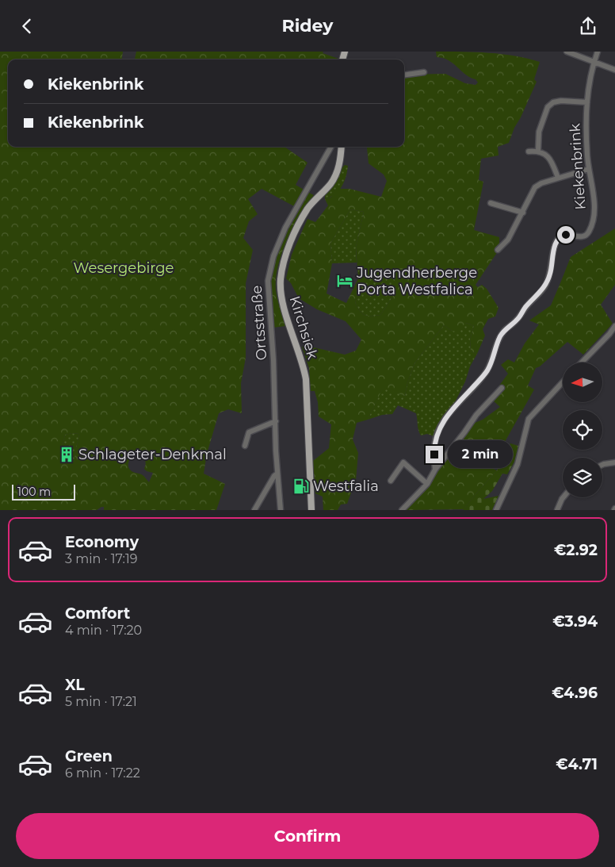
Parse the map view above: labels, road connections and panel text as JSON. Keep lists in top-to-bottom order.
{
  "streets": {
    "main road": ["Kirchsiek"],
    "street": ["Kiekenbrink", "Ortsstraße"]
  },
  "parks": ["Wesergebirge"],
  "places": {
    "hotel": ["Jugendherberge Porta Westfalica"],
    "building": ["Schlageter-Denkmal"],
    "fuel station": ["Westfalia"]
  },
  "scale_bar": "100 m",
  "north": "left",
  "page": {
    "header": "Ridey",
    "banner": ["Kiekenbrink", "Kiekenbrink"],
    "bubble": "2 min",
    "scale": "100 m",
    "list": [
      {
        "name": "Economy",
        "note": "3 min · 17:19",
        "value": "€2.92"
      },
      {
        "name": "Comfort",
        "note": "4 min · 17:20",
        "value": "€3.94"
      },
      {
        "name": "XL",
        "note": "5 min · 17:21",
        "value": "€4.96"
      },
      {
        "name": "Green",
        "note": "6 min · 17:22",
        "value": "€4.71"
      }
    ],
    "buttons": "Confirm"
  }
}
